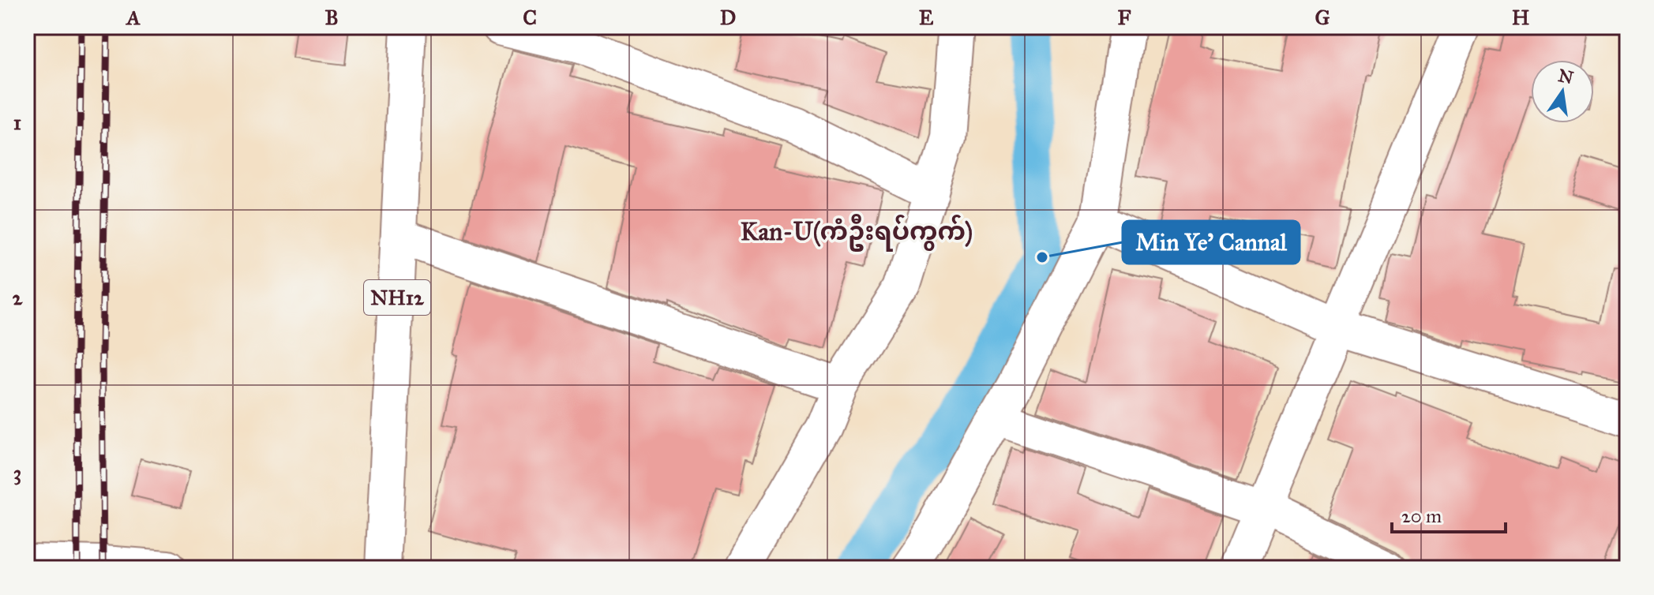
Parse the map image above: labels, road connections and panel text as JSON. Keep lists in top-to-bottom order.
{
  "streets": {
    "main road": ["NH12"]
  },
  "districts": ["Kan-U(ကံဦးရပ်ကွက်)"],
  "places": ["Min Ye' Cannal"],
  "scale_bar": "20 m",
  "north": "top",
  "grid": {
    "columns": [
      "A",
      "B",
      "C",
      "D",
      "E",
      "F",
      "G",
      "H"
    ],
    "rows": ["1", "2", "3"]
  }
}
